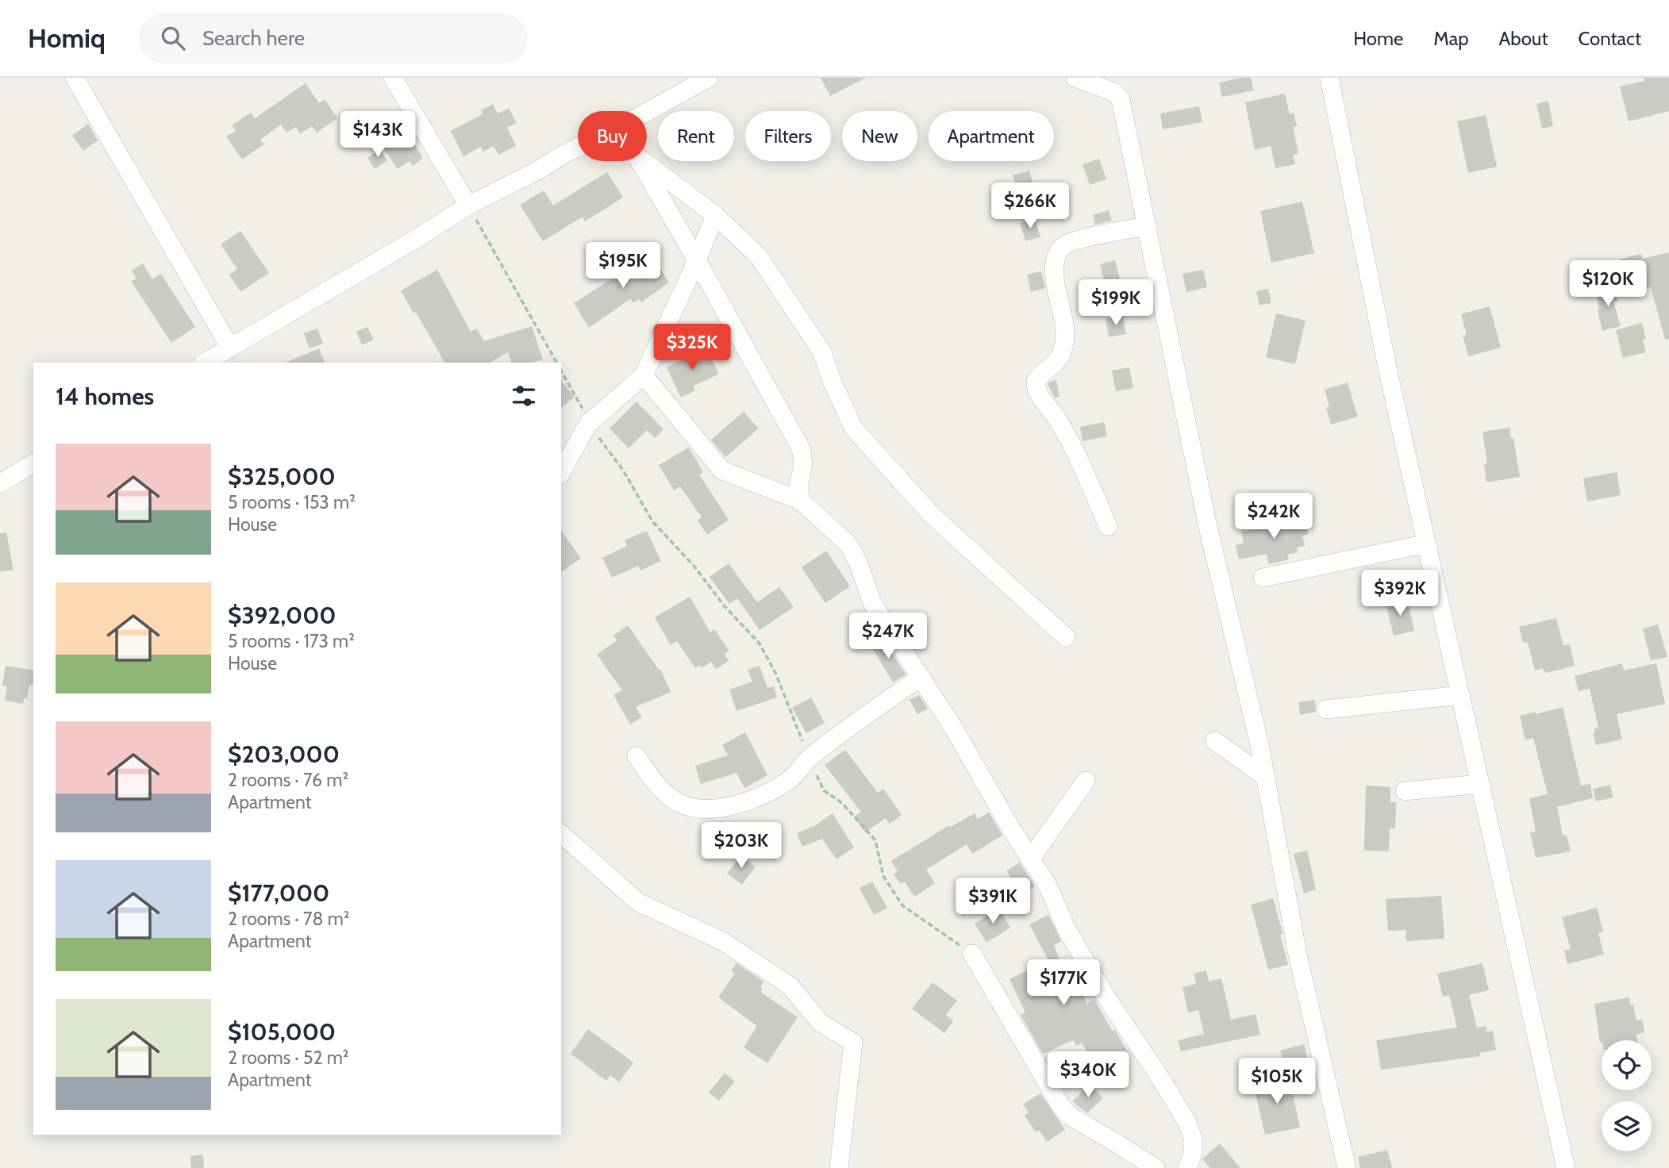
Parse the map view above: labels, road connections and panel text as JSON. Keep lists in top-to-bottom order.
{
  "page": {
    "header": "Homiq",
    "search": "Search here",
    "nav": [
      "Home",
      "Map",
      "About",
      "Contact"
    ],
    "price": [
      "$143K",
      "$266K",
      "$195K",
      "$120K",
      "$199K",
      "$325K",
      "$242K",
      "$392K",
      "$247K",
      "$203K",
      "$391K",
      "$177K",
      "$340K",
      "$105K"
    ],
    "chip": [
      "Buy",
      "Rent",
      "Filters",
      "New",
      "Apartment"
    ],
    "heading": "14 homes",
    "list": [
      {
        "name": "$325,000",
        "note": "5 rooms · 153 m² · House"
      },
      {
        "name": "$392,000",
        "note": "5 rooms · 173 m² · House"
      },
      {
        "name": "$203,000",
        "note": "2 rooms · 76 m² · Apartment"
      },
      {
        "name": "$177,000",
        "note": "2 rooms · 78 m² · Apartment"
      },
      {
        "name": "$105,000",
        "note": "2 rooms · 52 m² · Apartment"
      }
    ]
  }
}
